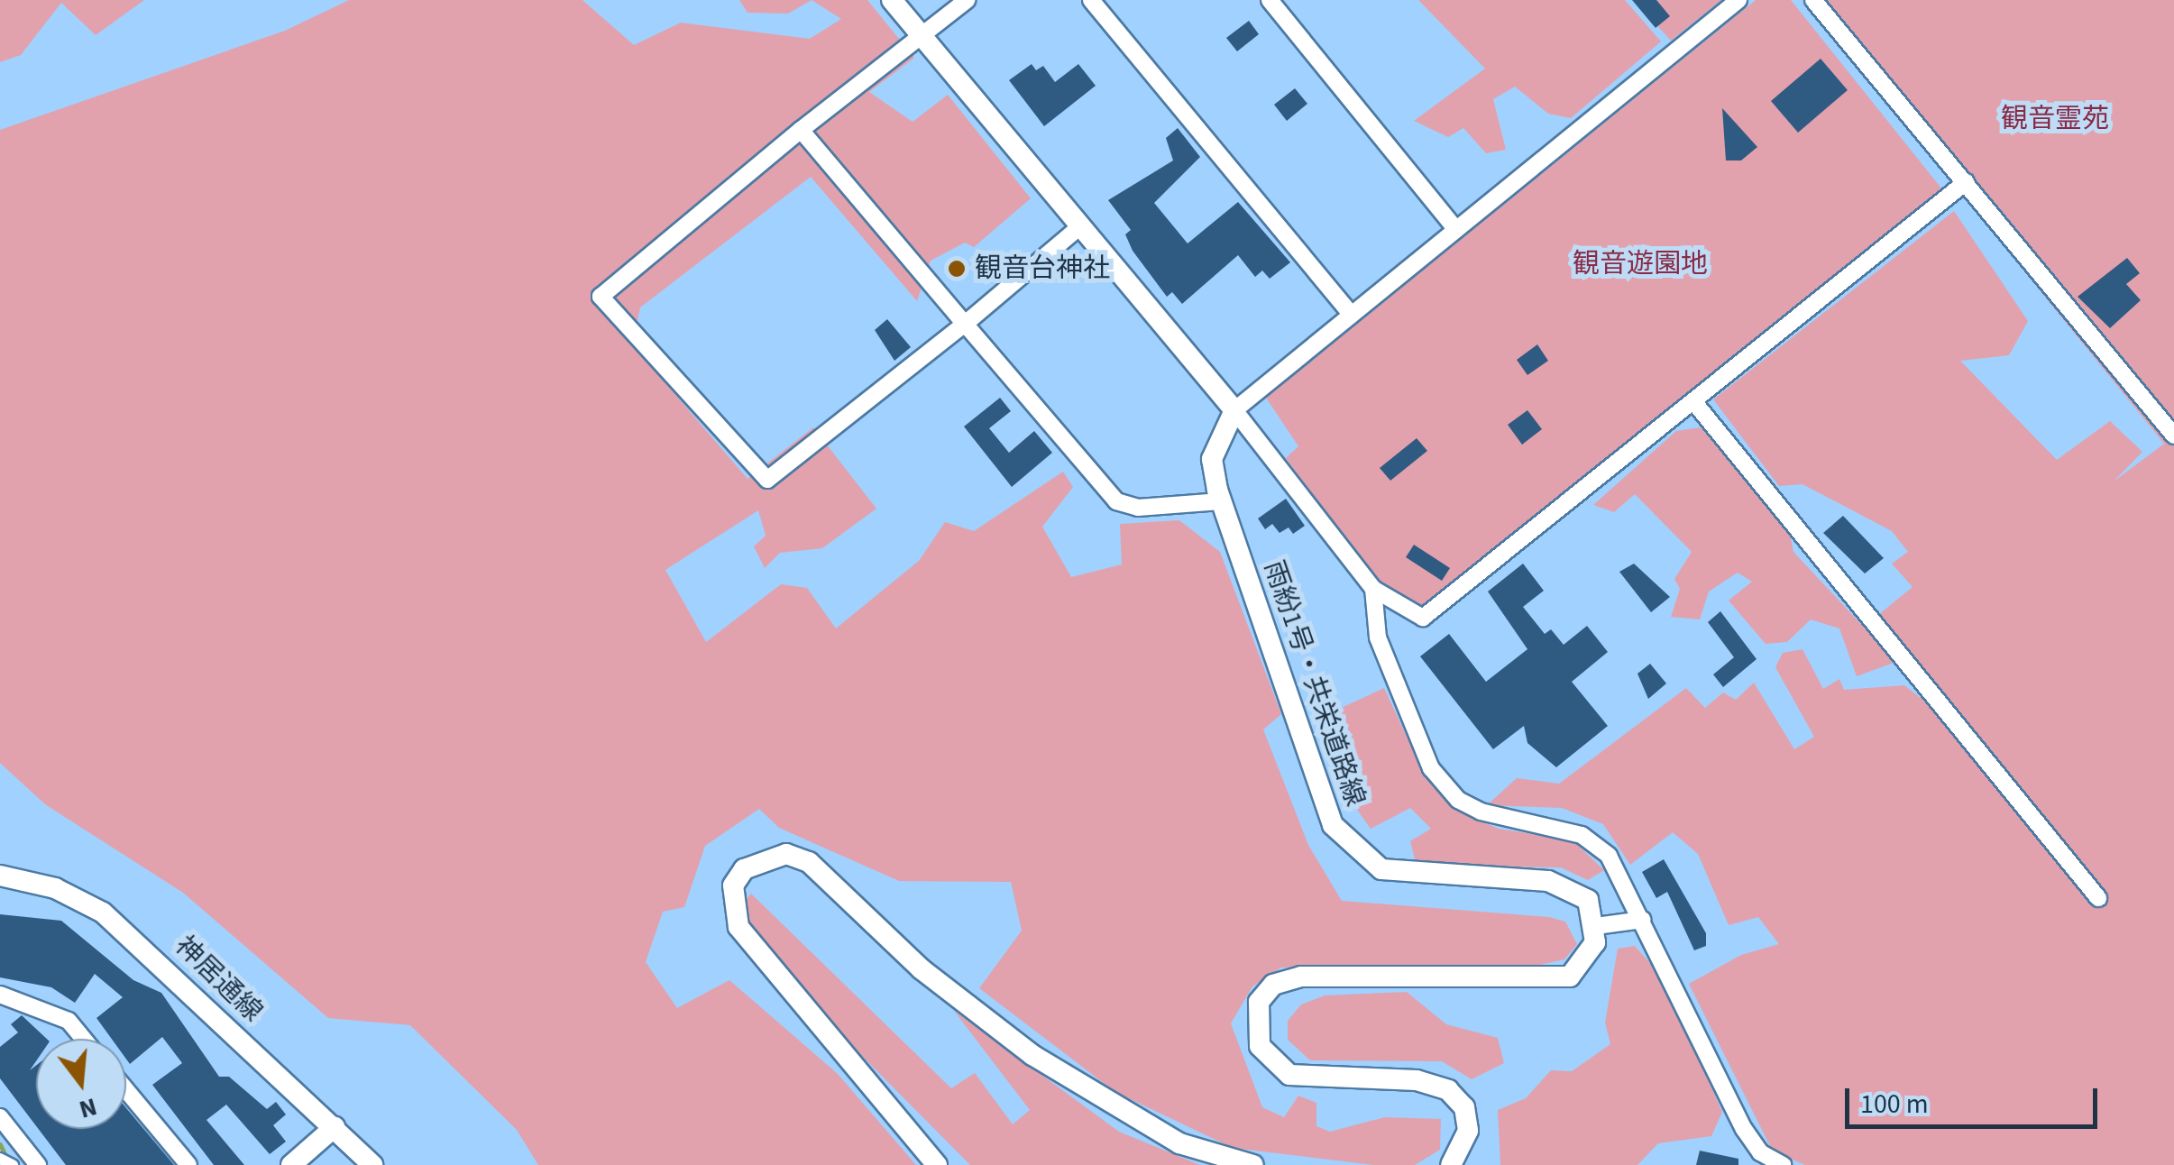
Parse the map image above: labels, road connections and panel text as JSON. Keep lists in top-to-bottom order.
{
  "streets": {
    "street": ["雨紛1号・共栄道路線", "神居通線"]
  },
  "parks": ["観音霊苑", "観音遊園地"],
  "places": ["観音台神社"],
  "scale_bar": "100 m",
  "north": "bottom"
}
